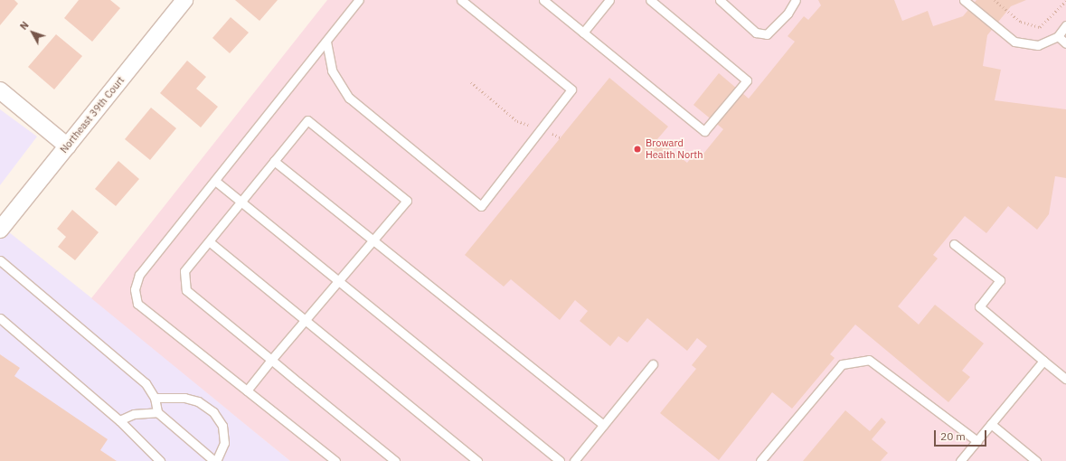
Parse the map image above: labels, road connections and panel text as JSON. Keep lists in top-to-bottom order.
{
  "streets": {
    "street": ["Northeast 39th Court"]
  },
  "places": ["Broward Health North"],
  "scale_bar": "20 m",
  "north": "top left"
}
